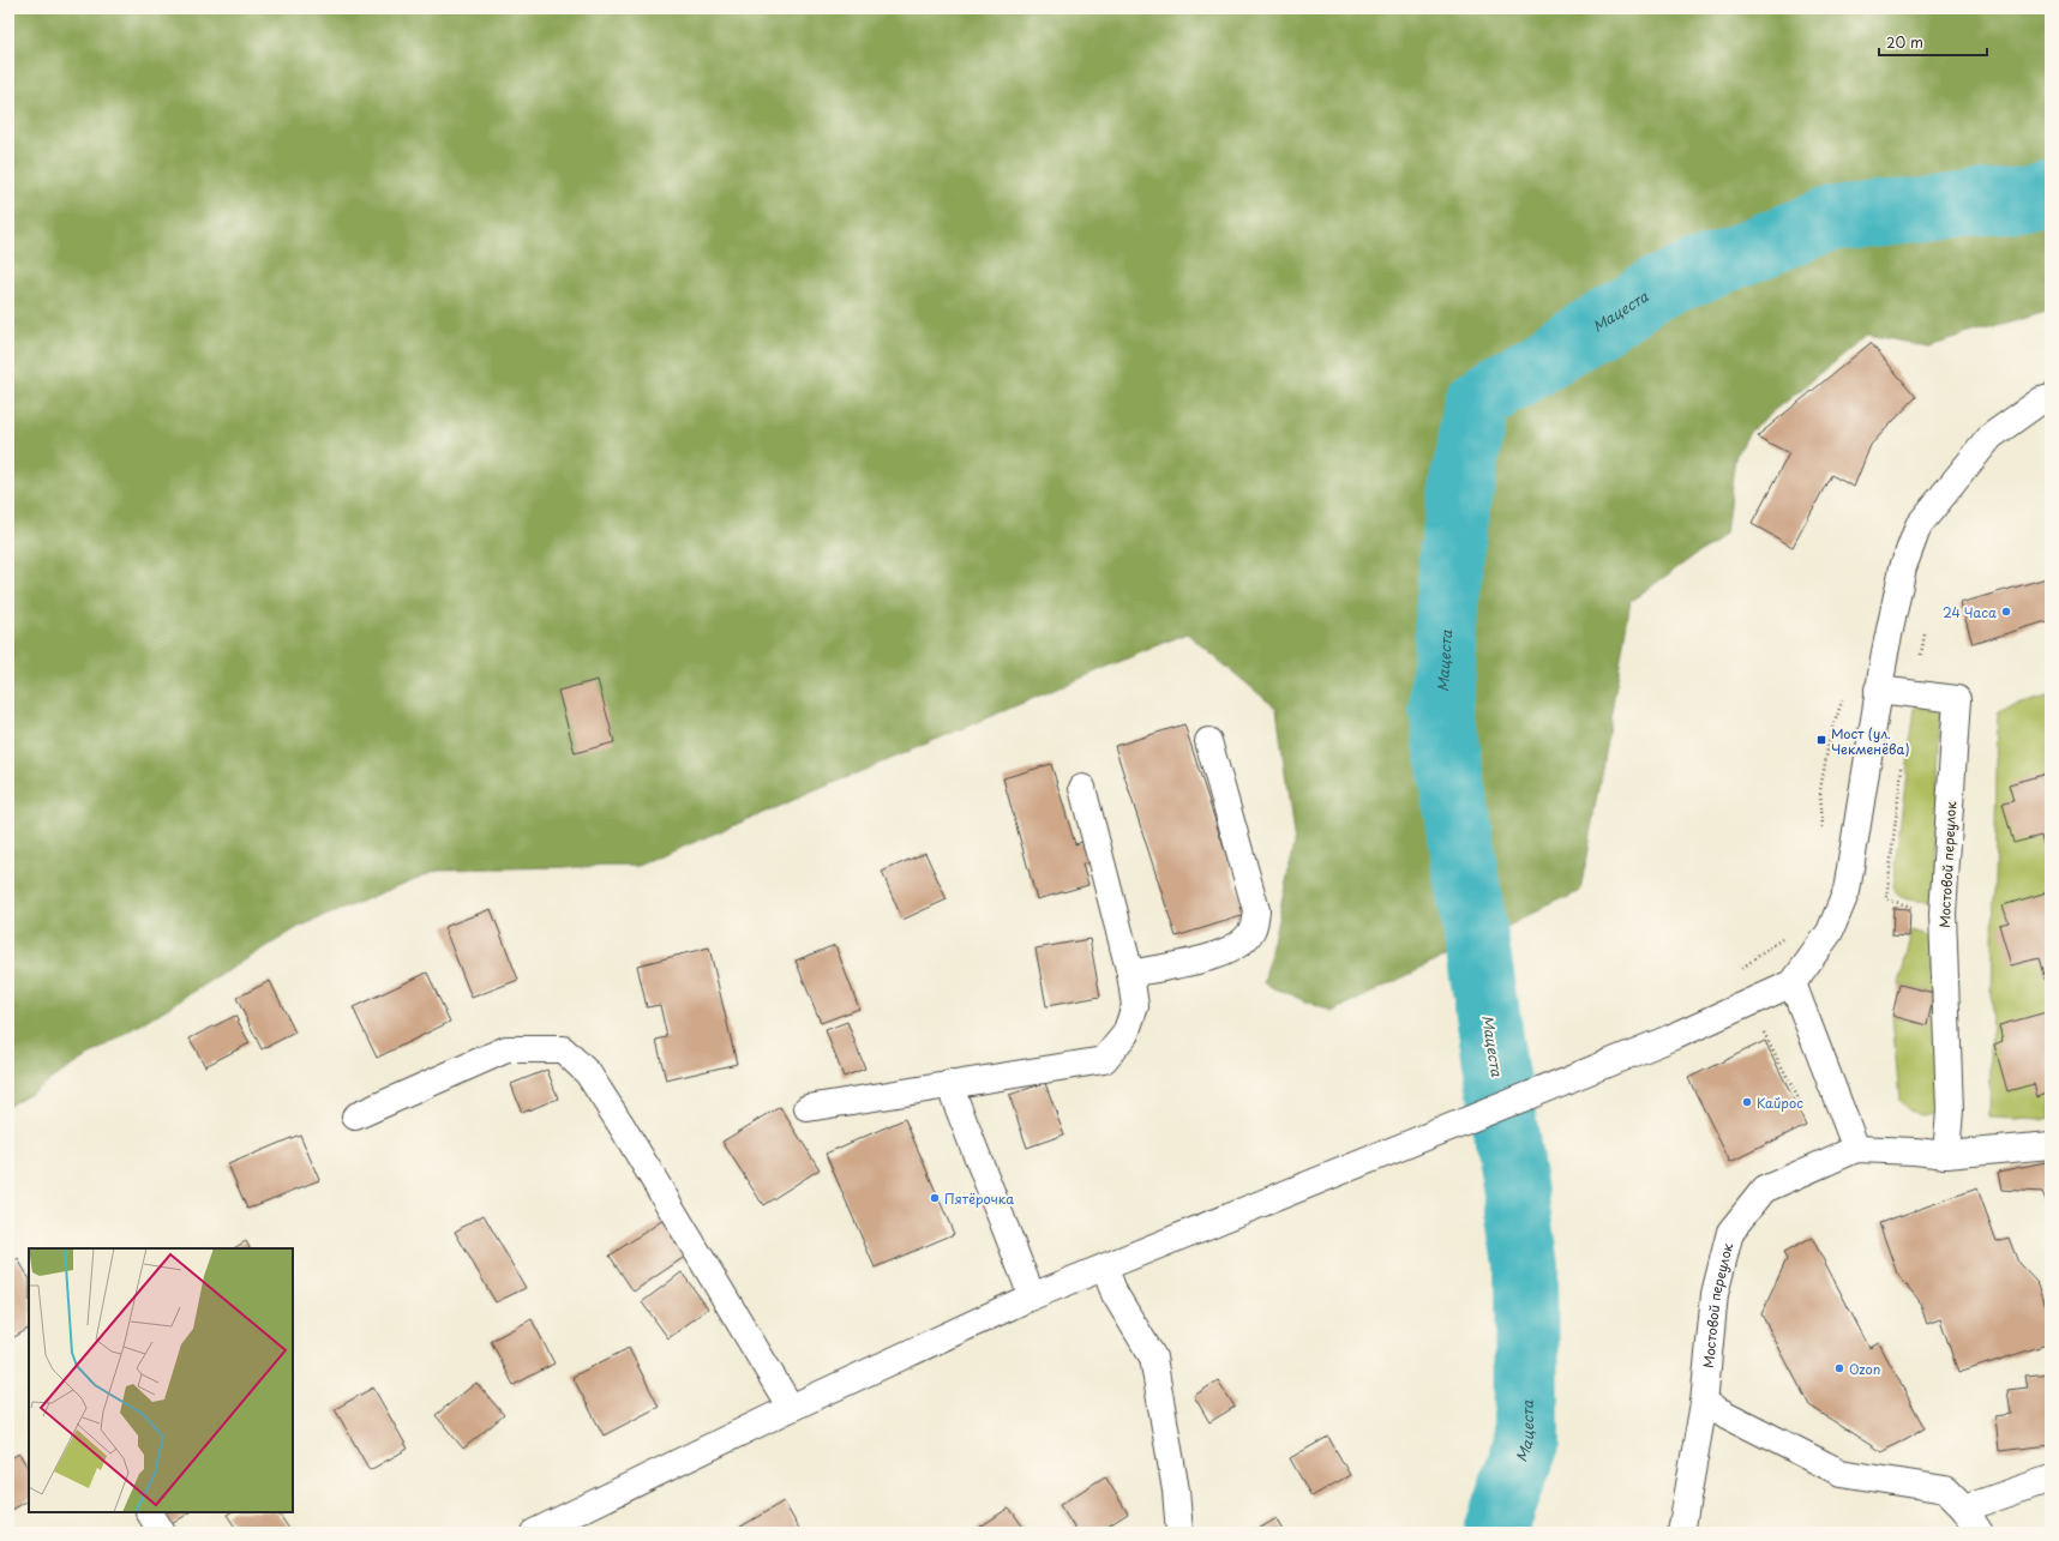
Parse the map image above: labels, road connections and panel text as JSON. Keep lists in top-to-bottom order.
{
  "streets": {
    "street": ["Мостовой переулок"]
  },
  "water": ["Мацеста"],
  "places": {
    "other": [
      "24 Часа",
      "Кайрос",
      "Пятёрочка",
      "Ozon"
    ],
    "transit": ["Мост (ул. Чекменёва)"]
  },
  "scale_bar": "20 m"
}
